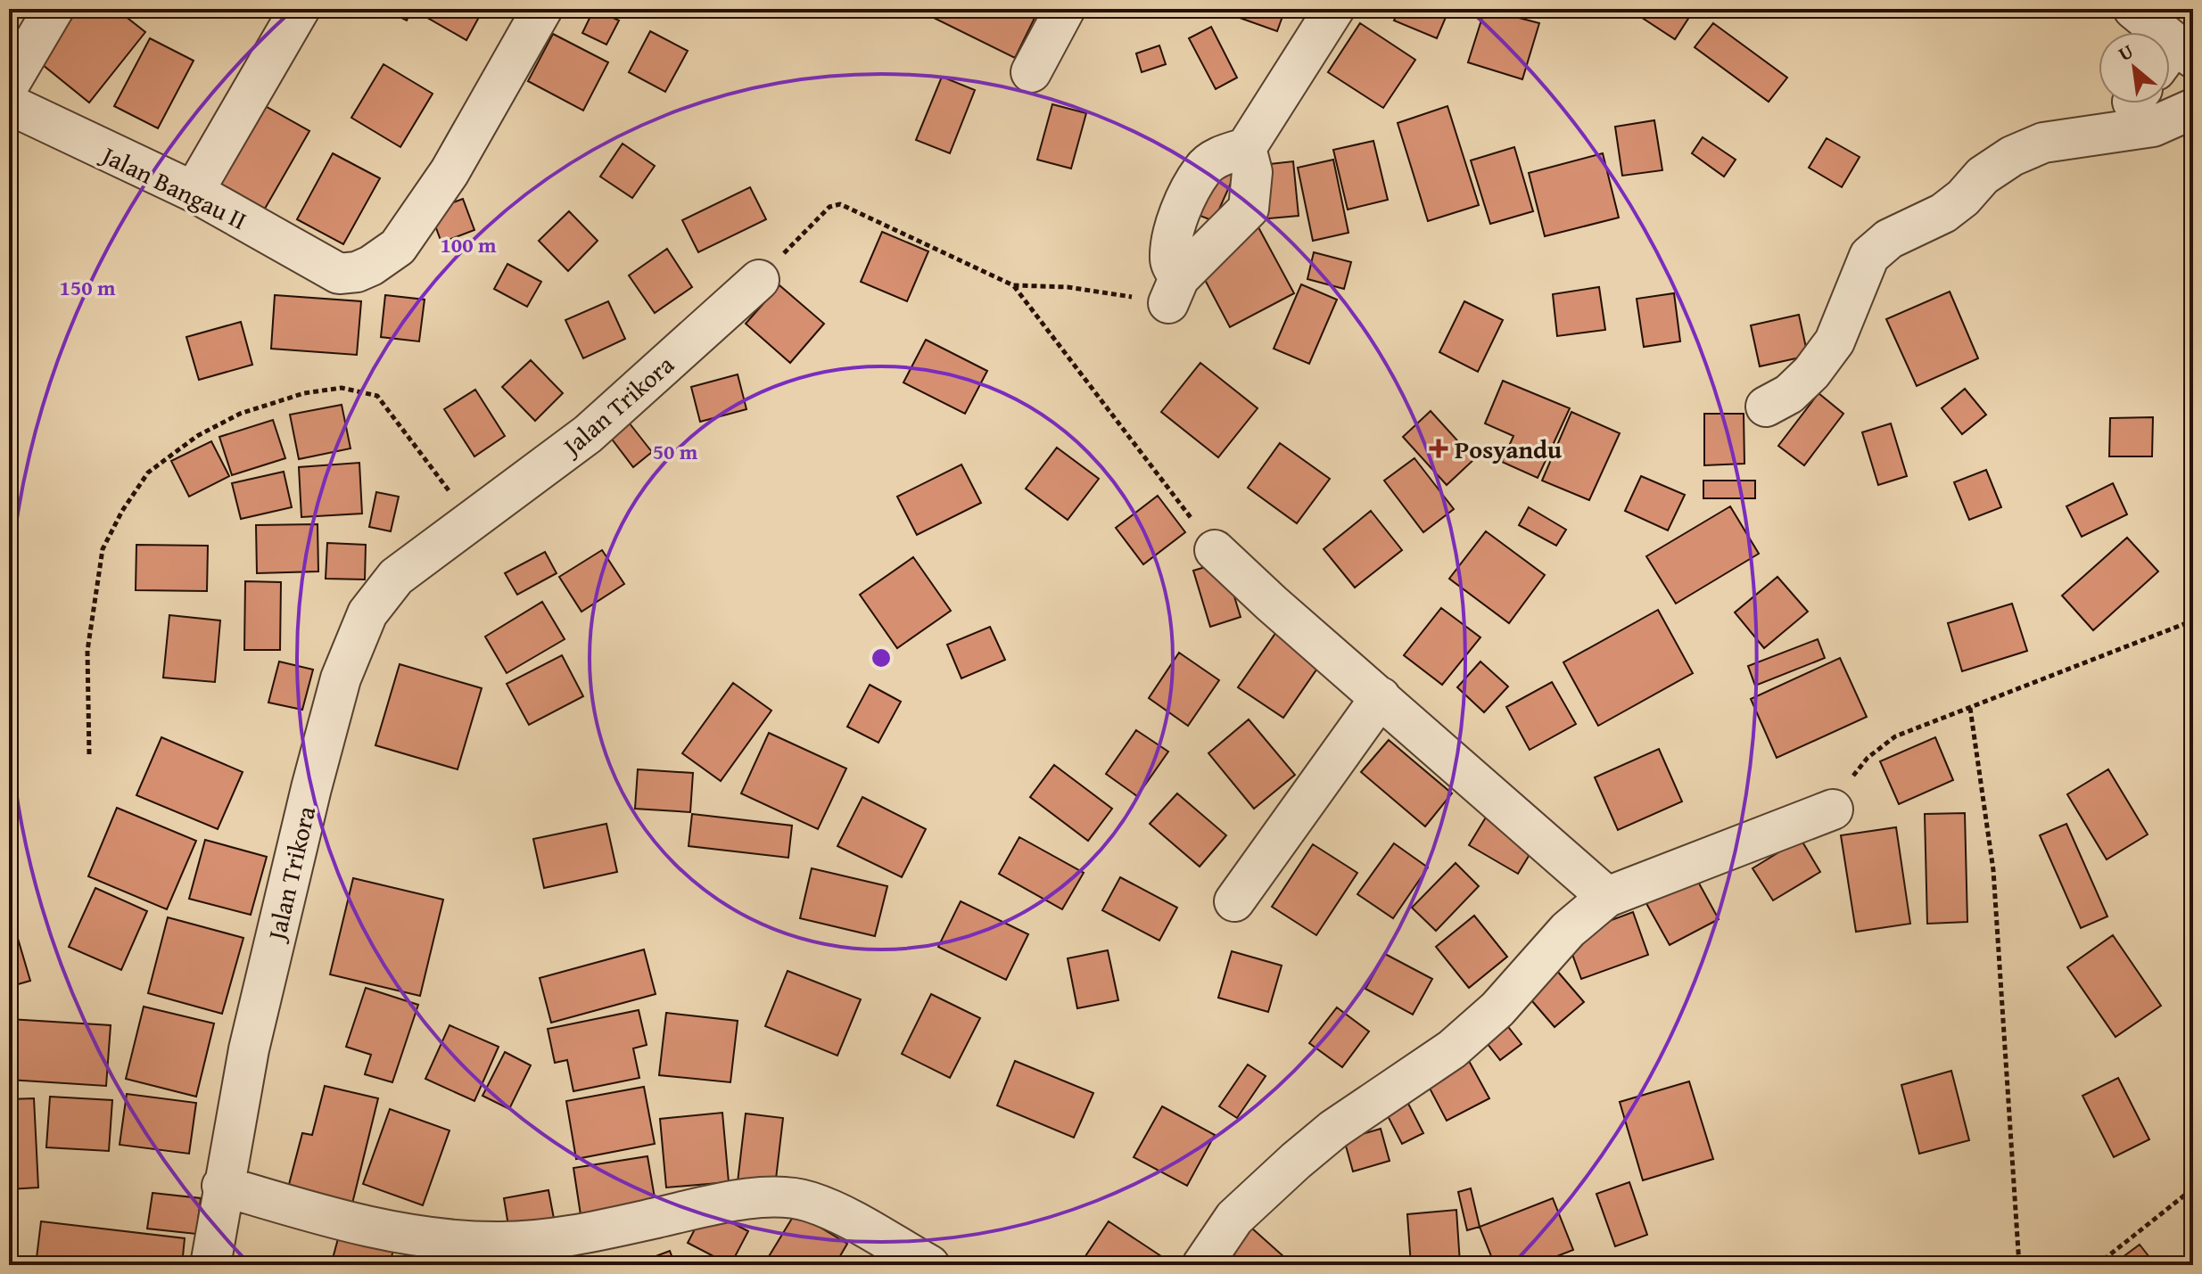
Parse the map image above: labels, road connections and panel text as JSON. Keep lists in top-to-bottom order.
{
  "streets": {
    "street": ["Jalan Bangau II", "Jalan Trikora"]
  },
  "places": {
    "health": ["Posyandu"]
  },
  "north": "top left",
  "rings": ["100 m", "150 m", "50 m"]
}
